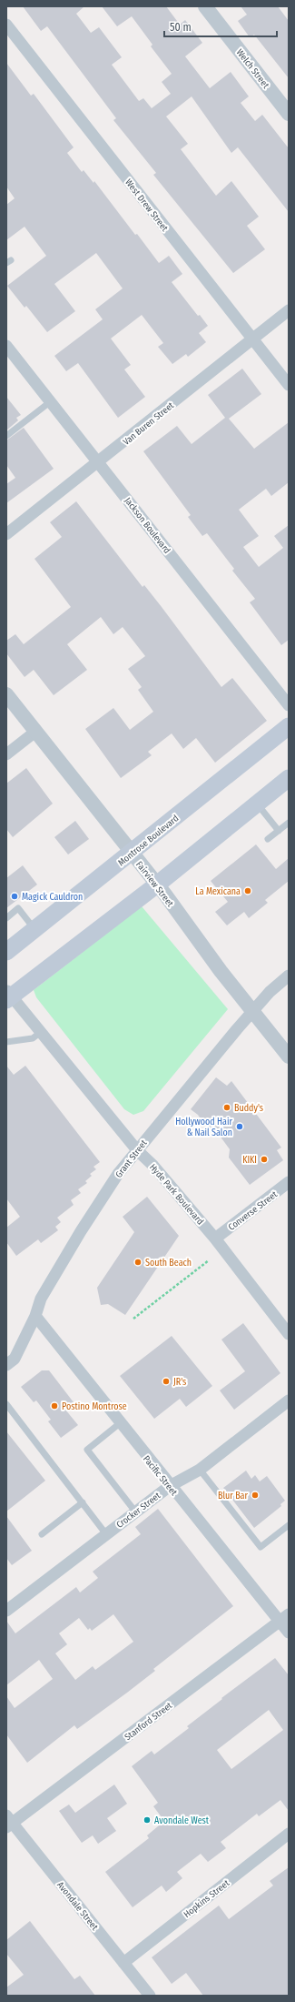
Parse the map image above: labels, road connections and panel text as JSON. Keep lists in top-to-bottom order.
{
  "streets": {
    "main road": ["Montrose Boulevard"],
    "street": [
      "Welch Street",
      "West Drew Street",
      "Van Buren Street",
      "Jackson Boulevard",
      "Fairview Street",
      "Grant Street",
      "Hyde Park Boulevard",
      "Converse Street",
      "Pacific Street",
      "Crocker Street",
      "Stanford Street",
      "Hopkins Street",
      "Avondale Street"
    ]
  },
  "crossings": [
    ["West Drew Street", "Van Buren Street"],
    ["Van Buren Street", "Jackson Boulevard"],
    ["Montrose Boulevard", "Fairview Street"],
    ["Fairview Street", "Grant Street"],
    ["Grant Street", "Hyde Park Boulevard"],
    ["Grant Street", "Pacific Street"],
    ["Hyde Park Boulevard", "Converse Street"],
    ["Pacific Street", "Crocker Street"],
    ["Pacific Street", "Stanford Street"],
    ["Stanford Street", "Avondale Street"],
    ["Hopkins Street", "Avondale Street"]
  ],
  "places": [
    "La Mexicana",
    "Magick Cauldron",
    "Buddy's",
    "Hollywood Hair & Nail Salon",
    "KIKI",
    "South Beach",
    "JR's",
    "Postino Montrose",
    "Blur Bar",
    "Avondale West"
  ],
  "scale_bar": "50 m"
}
